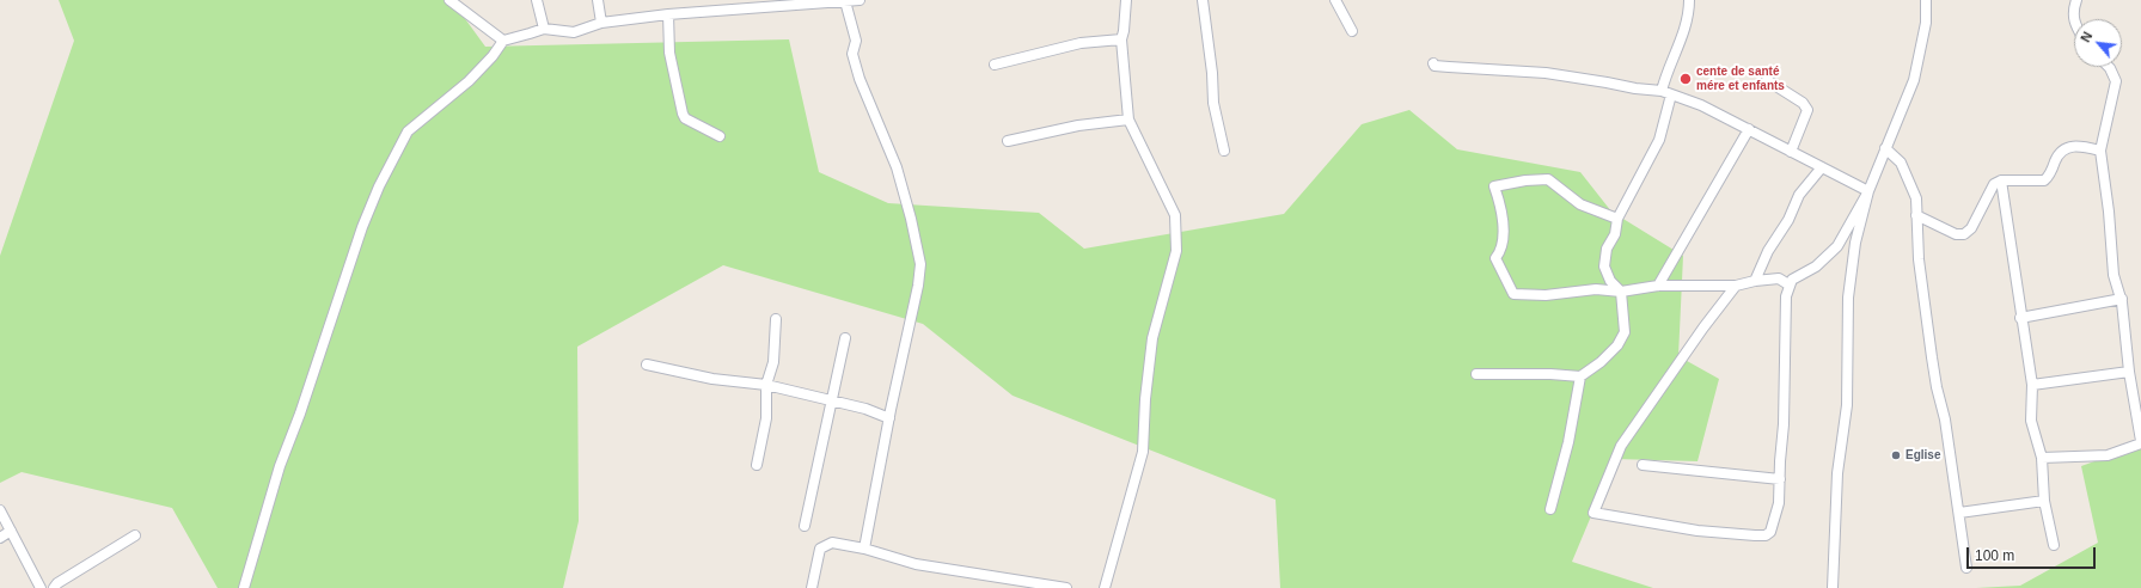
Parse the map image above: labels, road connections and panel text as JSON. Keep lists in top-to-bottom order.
{
  "places": ["cente de santé mére et enfants", "Eglise"],
  "scale_bar": "100 m",
  "north": "top left"
}
